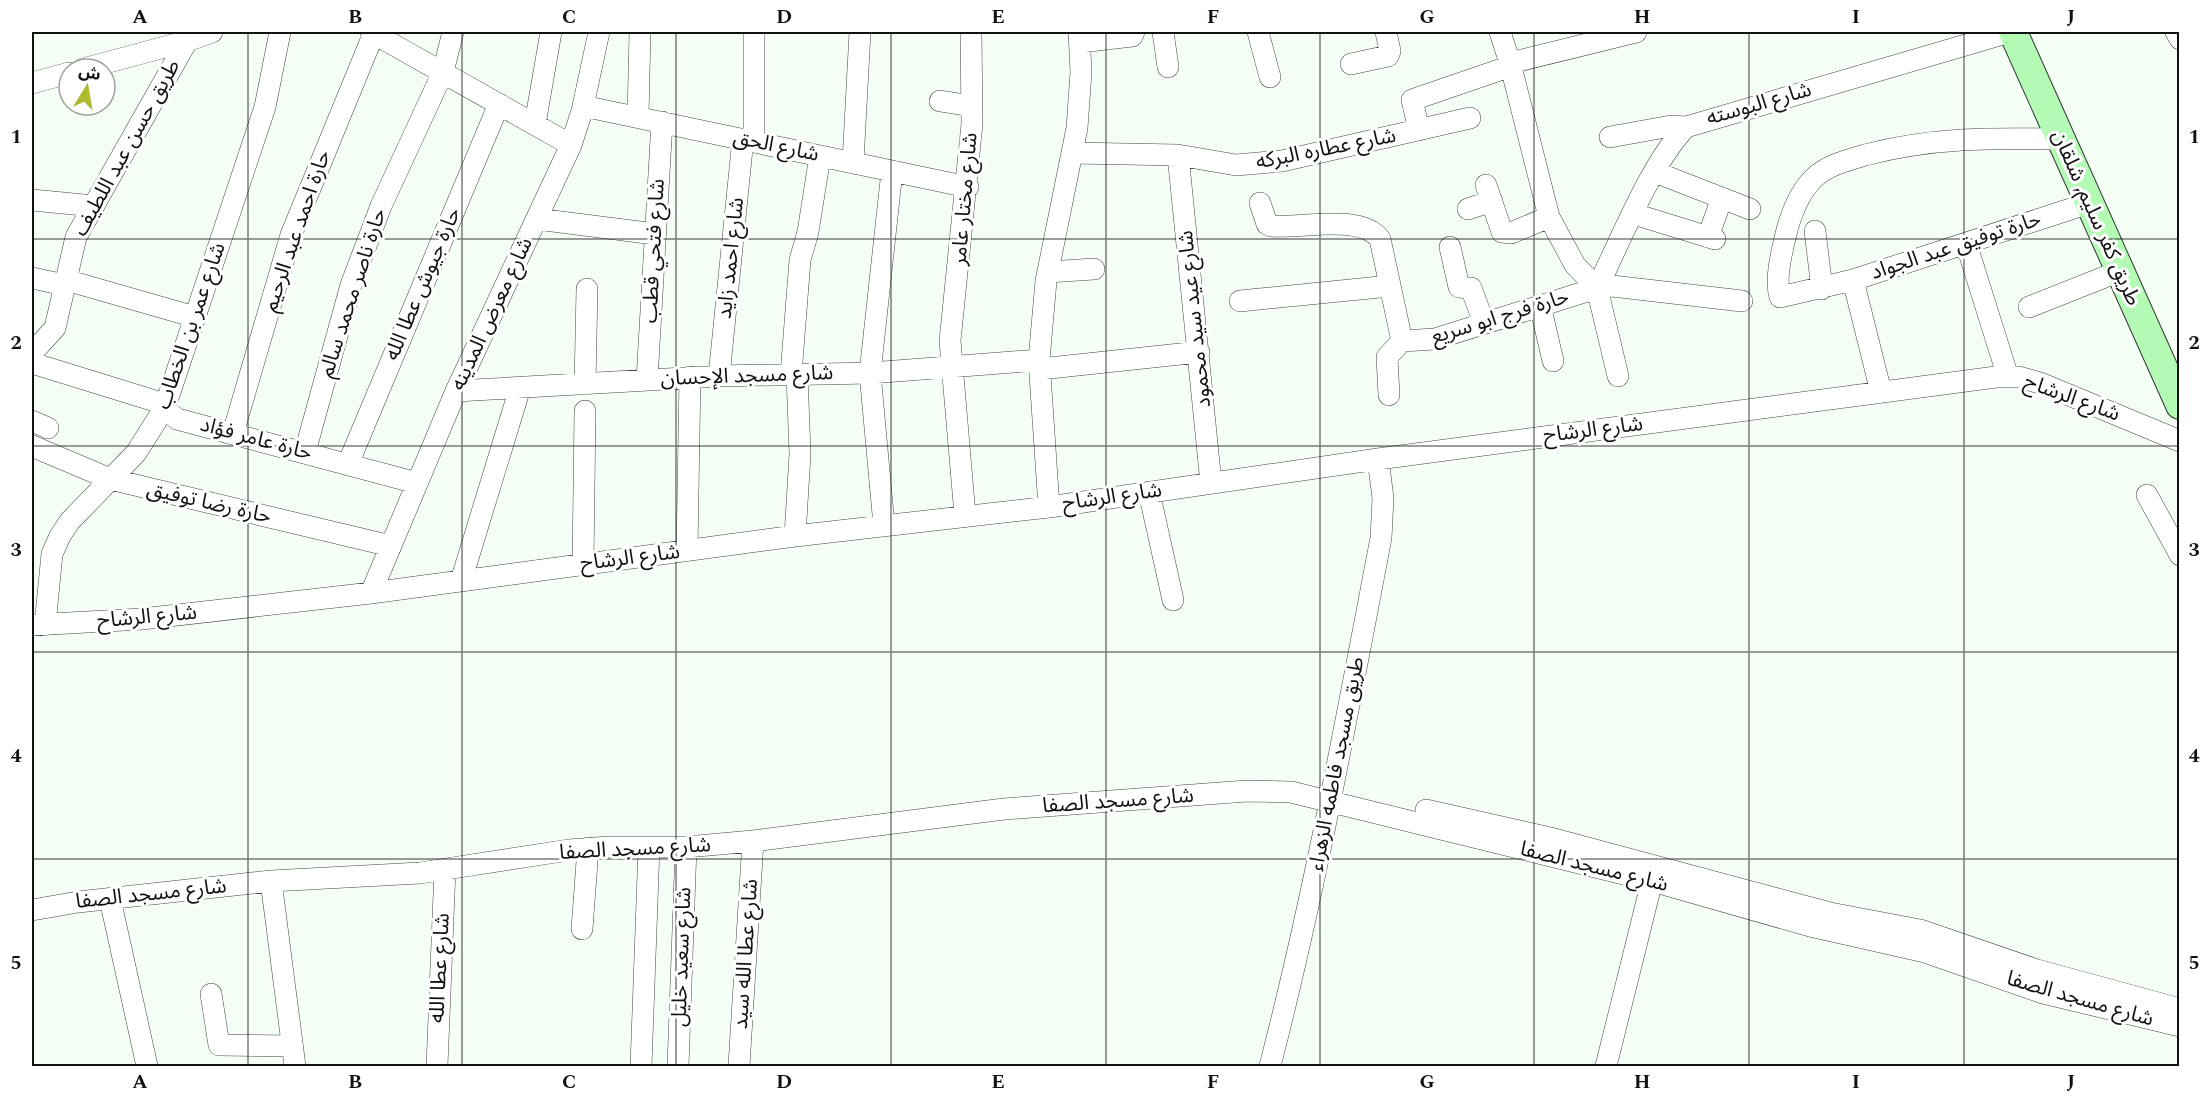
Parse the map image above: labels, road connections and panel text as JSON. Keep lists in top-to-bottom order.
{
  "streets": {
    "street": [
      "شارع البوسته",
      "شارع الحق",
      "طريق حسن عبد اللطيف",
      "شارع عطاره البركه",
      "شارع مختار عامر",
      "طريق كفر سليم, شلقان",
      "حارة احمد عبد الرحيم",
      "حارة توفيق عبد الجواد",
      "شارع فتحي قطب",
      "شارع احمد زايد",
      "حارة جيوش عطا الله",
      "حارة ناصر محمد سالم",
      "شارع معرض المدينه",
      "حارة فرج ابو سريع",
      "شارع عيد سيد محمود",
      "شارع عمر بن الخطاب",
      "شارع مسجد الإحسان",
      "شارع الرشاح",
      "حارة عامر فؤاد",
      "حارة رضا توفيق",
      "طريق مسجد فاطمه الزهراء",
      "شارع مسجد الصفا",
      "شارع عطا الله سيد",
      "شارع سعيد خليل",
      "شارع عطا الله"
    ]
  },
  "crossings": [
    ["شارع البوسته", "طريق كفر سليم, شلقان"],
    ["شارع البوسته", "حارة فرج ابو سريع"],
    ["شارع الحق", "شارع مختار عامر"],
    ["شارع الحق", "شارع فتحي قطب"],
    ["شارع الحق", "شارع احمد زايد"],
    ["شارع الحق", "شارع معرض المدينه"],
    ["شارع عطاره البركه", "شارع عيد سيد محمود"],
    ["شارع مختار عامر", "شارع مسجد الإحسان"],
    ["شارع مختار عامر", "شارع الرشاح"],
    ["طريق كفر سليم, شلقان", "حارة توفيق عبد الجواد"],
    ["حارة احمد عبد الرحيم", "حارة عامر فؤاد"],
    ["شارع فتحي قطب", "شارع مسجد الإحسان"],
    ["شارع احمد زايد", "شارع مسجد الإحسان"],
    ["حارة جيوش عطا الله", "حارة عامر فؤاد"],
    ["حارة ناصر محمد سالم", "حارة عامر فؤاد"],
    ["شارع معرض المدينه", "شارع مسجد الإحسان"],
    ["شارع معرض المدينه", "شارع الرشاح"],
    ["شارع معرض المدينه", "حارة عامر فؤاد"],
    ["شارع معرض المدينه", "حارة رضا توفيق"],
    ["شارع عيد سيد محمود", "شارع مسجد الإحسان"],
    ["شارع عيد سيد محمود", "شارع الرشاح"],
    ["شارع عمر بن الخطاب", "شارع الرشاح"],
    ["شارع عمر بن الخطاب", "حارة عامر فؤاد"],
    ["شارع عمر بن الخطاب", "حارة رضا توفيق"],
    ["شارع الرشاح", "طريق مسجد فاطمه الزهراء"],
    ["طريق مسجد فاطمه الزهراء", "شارع مسجد الصفا"],
    ["شارع مسجد الصفا", "شارع عطا الله سيد"],
    ["شارع مسجد الصفا", "شارع سعيد خليل"],
    ["شارع مسجد الصفا", "شارع عطا الله"]
  ],
  "north": "top",
  "grid": {
    "columns": [
      "A",
      "B",
      "C",
      "D",
      "E",
      "F",
      "G",
      "H",
      "I",
      "J"
    ],
    "rows": [
      "1",
      "2",
      "3",
      "4",
      "5"
    ]
  }
}
